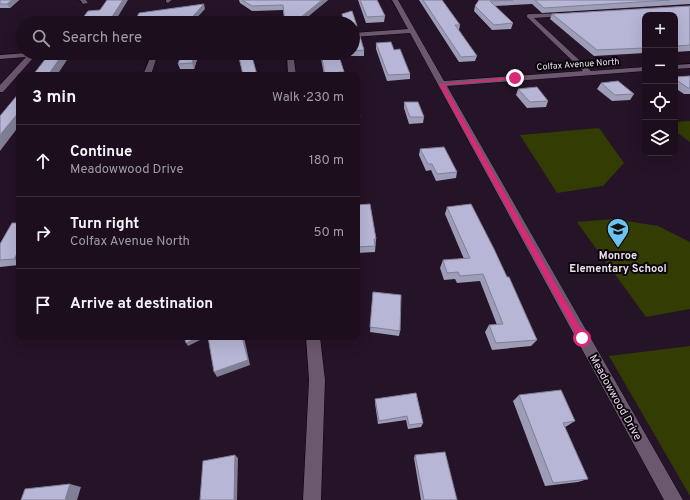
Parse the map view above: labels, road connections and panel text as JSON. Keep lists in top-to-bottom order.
{
  "streets": {
    "street": ["Colfax Avenue North", "Meadowwood Drive"]
  },
  "crossings": [
    ["Colfax Avenue North", "Meadowwood Drive"]
  ],
  "places": {
    "school or university": ["Monroe Elementary School"]
  },
  "page": {
    "map_buttons": ["+", "−"],
    "search": "Search here",
    "heading": ["3 min", "Walk · 230 m"],
    "list": [
      ["Continue", "Meadowwood Drive", "180 m"],
      ["Turn right", "Colfax Avenue North", "50 m"],
      "Arrive at destination"
    ]
  }
}
